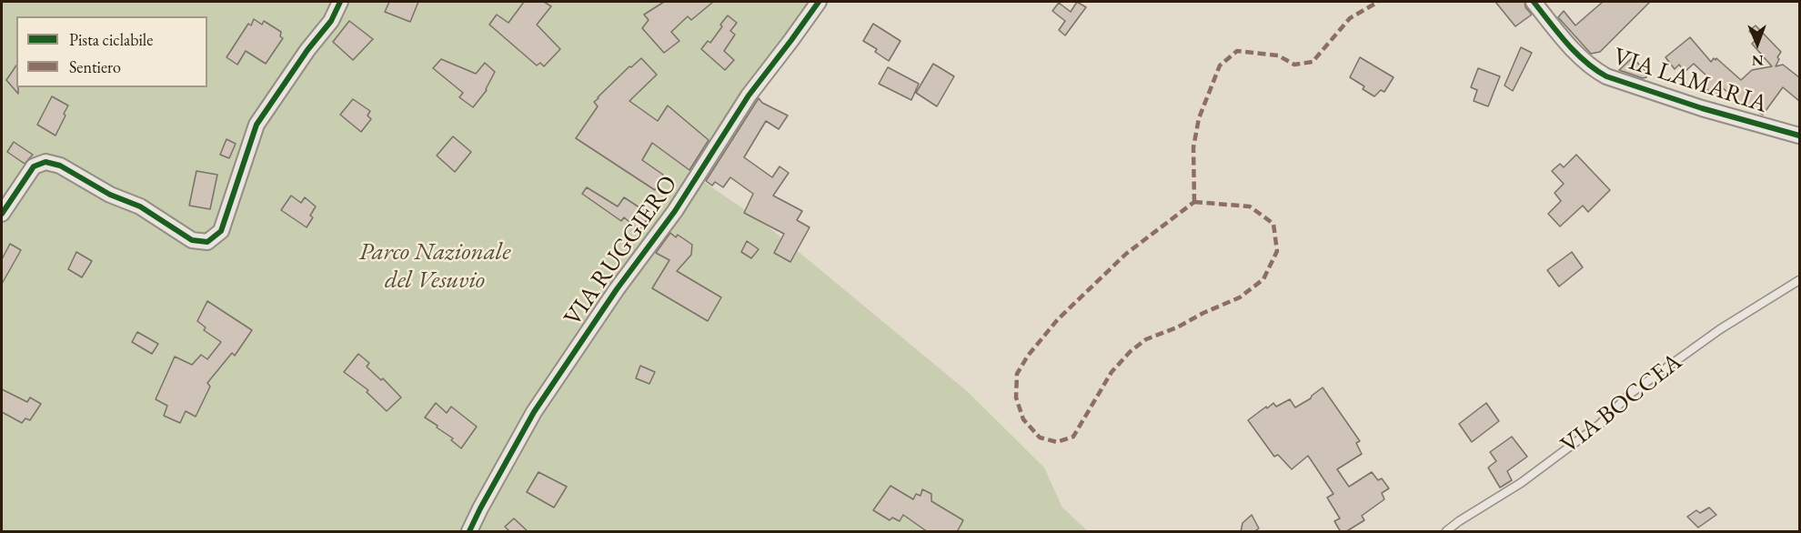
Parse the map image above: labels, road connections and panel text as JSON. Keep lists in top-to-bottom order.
{
  "streets": {
    "street": ["VIA LAMARIA", "VIA RUGGIERO"],
    "lane": ["VIA BOCCEA"]
  },
  "parks": ["Parco Nazionale del Vesuvio"],
  "legend": ["Pista ciclabile", "Sentiero"],
  "north": "bottom"
}
